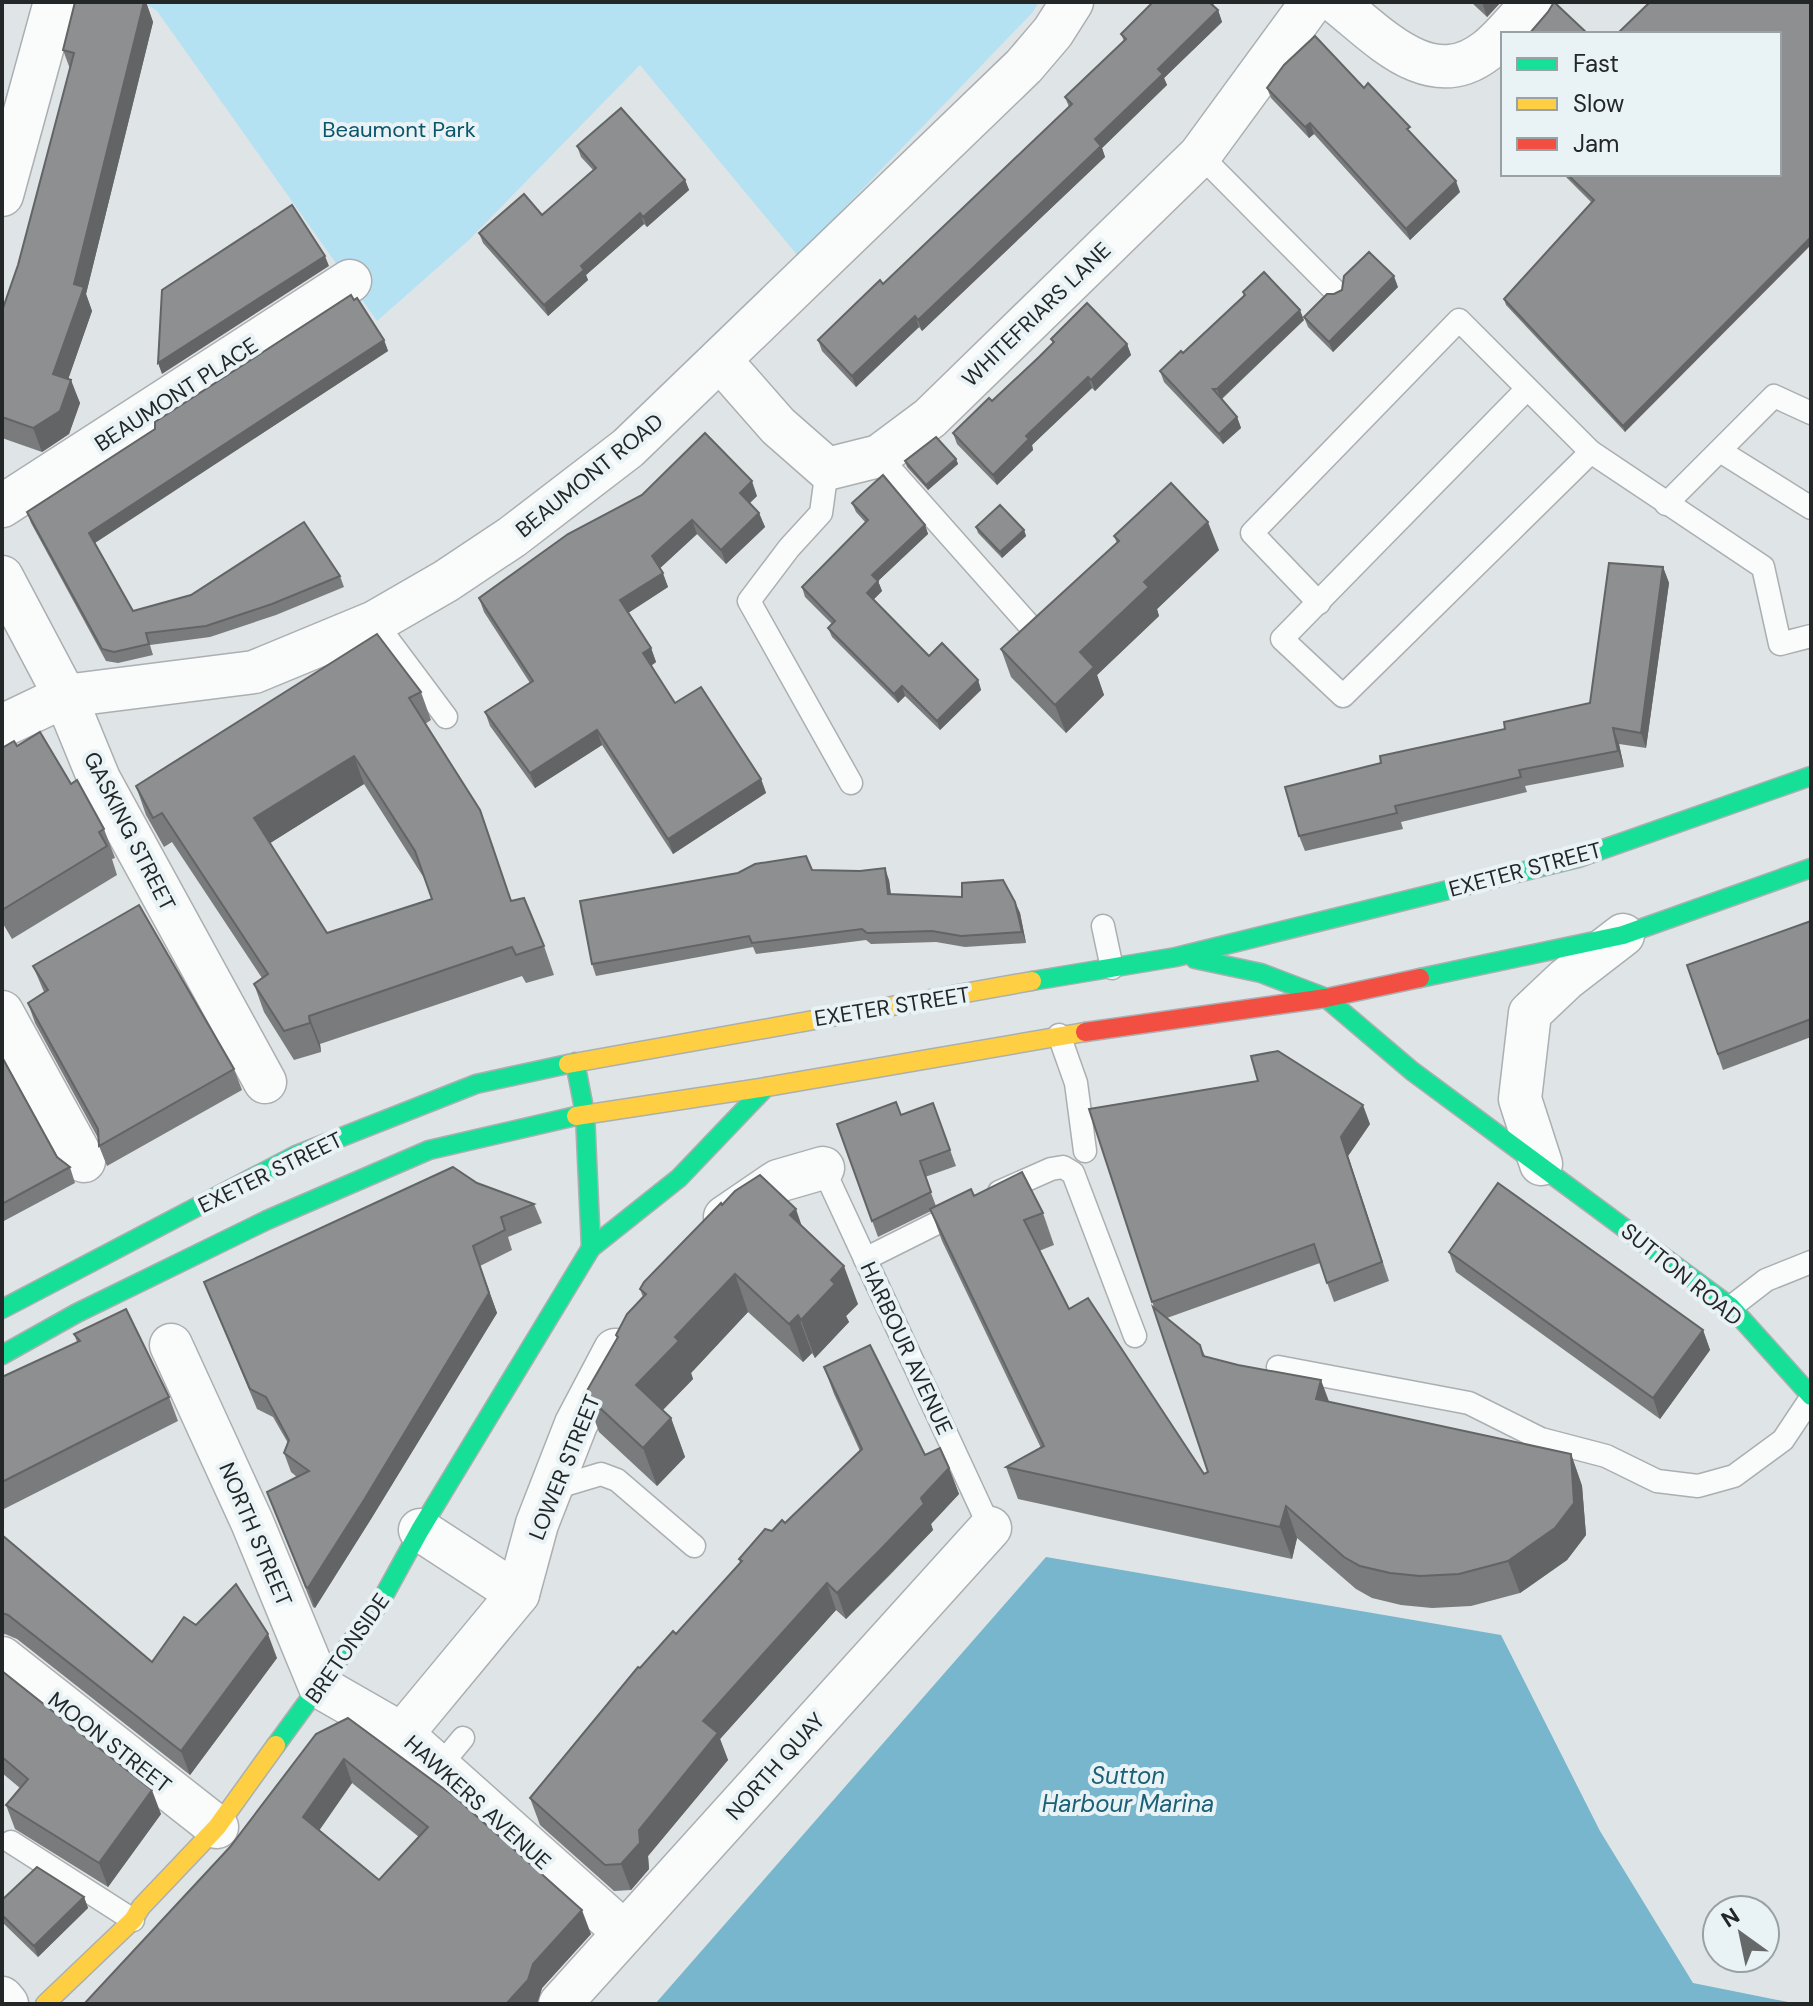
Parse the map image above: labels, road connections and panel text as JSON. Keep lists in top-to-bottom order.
{
  "streets": {
    "main road": ["EXETER STREET", "SUTTON ROAD", "BRETONSIDE"],
    "street": [
      "WHITEFRIARS LANE",
      "BEAUMONT PLACE",
      "BEAUMONT ROAD",
      "GASKING STREET",
      "LOWER STREET",
      "NORTH STREET",
      "MOON STREET",
      "NORTH QUAY",
      "HAWKERS AVENUE"
    ],
    "lane": ["HARBOUR AVENUE"]
  },
  "crossings": [
    ["BEAUMONT ROAD", "GASKING STREET"],
    ["EXETER STREET", "SUTTON ROAD"],
    ["EXETER STREET", "BRETONSIDE"],
    ["HARBOUR AVENUE", "NORTH QUAY"],
    ["LOWER STREET", "HAWKERS AVENUE"],
    ["NORTH STREET", "BRETONSIDE"],
    ["NORTH STREET", "HAWKERS AVENUE"],
    ["BRETONSIDE", "MOON STREET"],
    ["BRETONSIDE", "HAWKERS AVENUE"],
    ["NORTH QUAY", "HAWKERS AVENUE"]
  ],
  "water": ["Sutton Harbour Marina"],
  "parks": ["Beaumont Park"],
  "legend": ["Fast", "Slow", "Jam"],
  "north": "top left"
}
